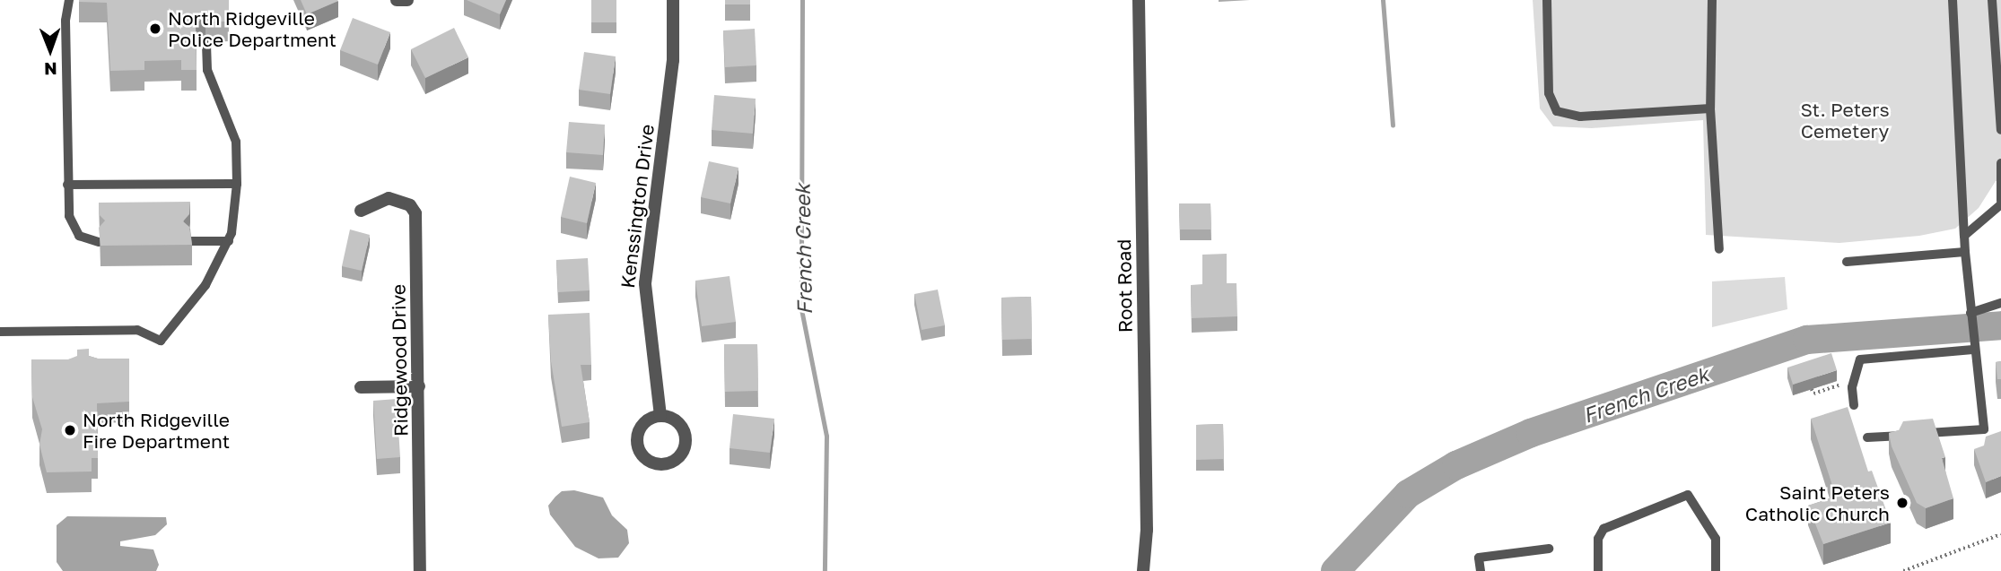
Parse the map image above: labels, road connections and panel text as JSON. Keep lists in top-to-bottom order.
{
  "streets": {
    "street": ["Kenssington Drive", "Root Road", "Ridgewood Drive"]
  },
  "water": ["French Creek"],
  "parks": ["St. Peters Cemetery"],
  "places": ["North Ridgeville Police Department", "North Ridgeville Fire Department", "Saint Peters Catholic Church"],
  "north": "bottom"
}
